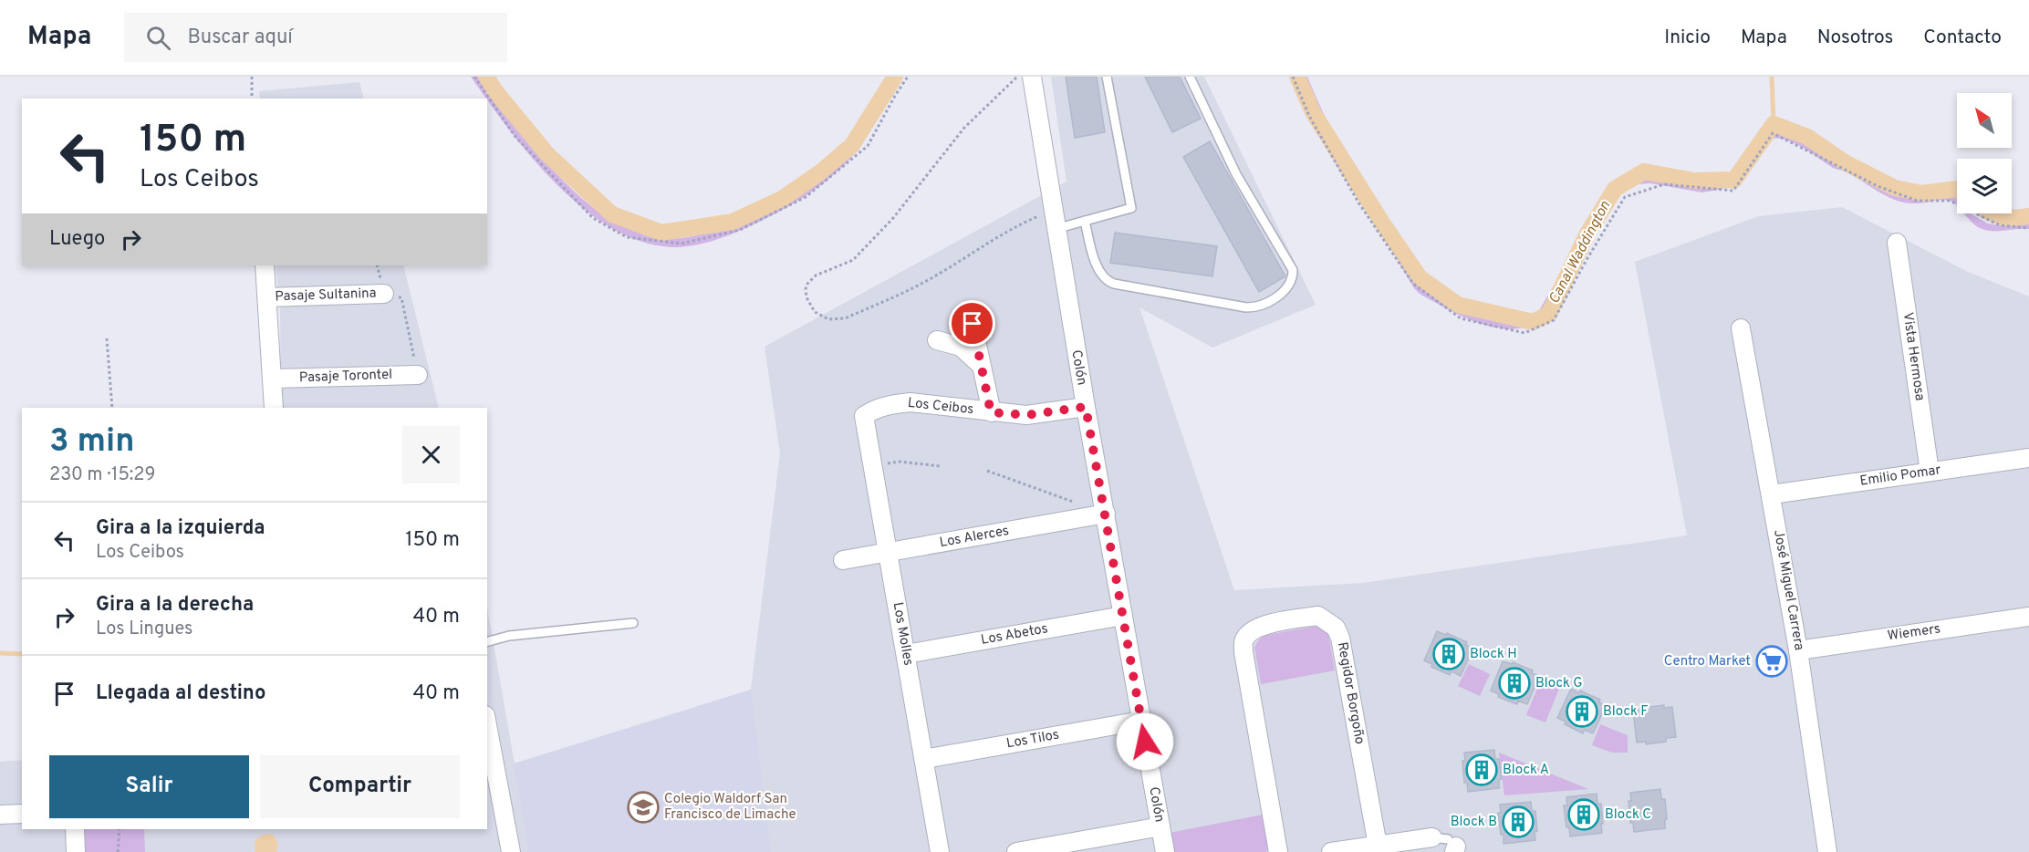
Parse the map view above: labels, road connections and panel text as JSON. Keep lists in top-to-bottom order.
{
  "streets": {
    "street": [
      "Pasaje Sultanina",
      "Vista Hermosa",
      "Colón",
      "Pasaje Torontel",
      "Los Ceibos",
      "Emilio Pomar",
      "Los Alerces",
      "José Miguel Carrera",
      "Wiemers",
      "Los Molles",
      "Los Abetos",
      "Regidor Borgoño",
      "Los Tilos"
    ]
  },
  "crossings": [
    ["Vista Hermosa", "Emilio Pomar"],
    ["Colón", "Los Ceibos"],
    ["Colón", "Los Alerces"],
    ["Colón", "Los Abetos"],
    ["Colón", "Los Tilos"],
    ["Los Ceibos", "Los Molles"],
    ["Emilio Pomar", "José Miguel Carrera"],
    ["Los Alerces", "Los Molles"],
    ["José Miguel Carrera", "Wiemers"],
    ["Los Molles", "Los Abetos"],
    ["Los Molles", "Los Tilos"]
  ],
  "water": ["Canal Waddington"],
  "places": {
    "building": [
      "Block H",
      "Block G",
      "Block F",
      "Block A",
      "Block C",
      "Block B"
    ],
    "supermarket": ["Centro Market"],
    "school or university": ["Colegio Waldorf San Francisco de Limache"]
  },
  "north": "top left",
  "page": {
    "header": "Mapa",
    "search": "Buscar aquí",
    "nav": [
      "Inicio",
      "Mapa",
      "Nosotros",
      "Contacto"
    ],
    "turn": ["150 m", "Los Ceibos"],
    "then": "Luego",
    "heading": ["3 min", "230 m · 15:29"],
    "list": [
      {
        "name": "Gira a la izquierda",
        "note": "Los Ceibos",
        "value": "150 m"
      },
      {
        "name": "Gira a la derecha",
        "note": "Los Lingues",
        "value": "40 m"
      },
      {
        "name": "Llegada al destino",
        "value": "40 m"
      }
    ],
    "buttons": ["Salir", "Compartir"]
  }
}
